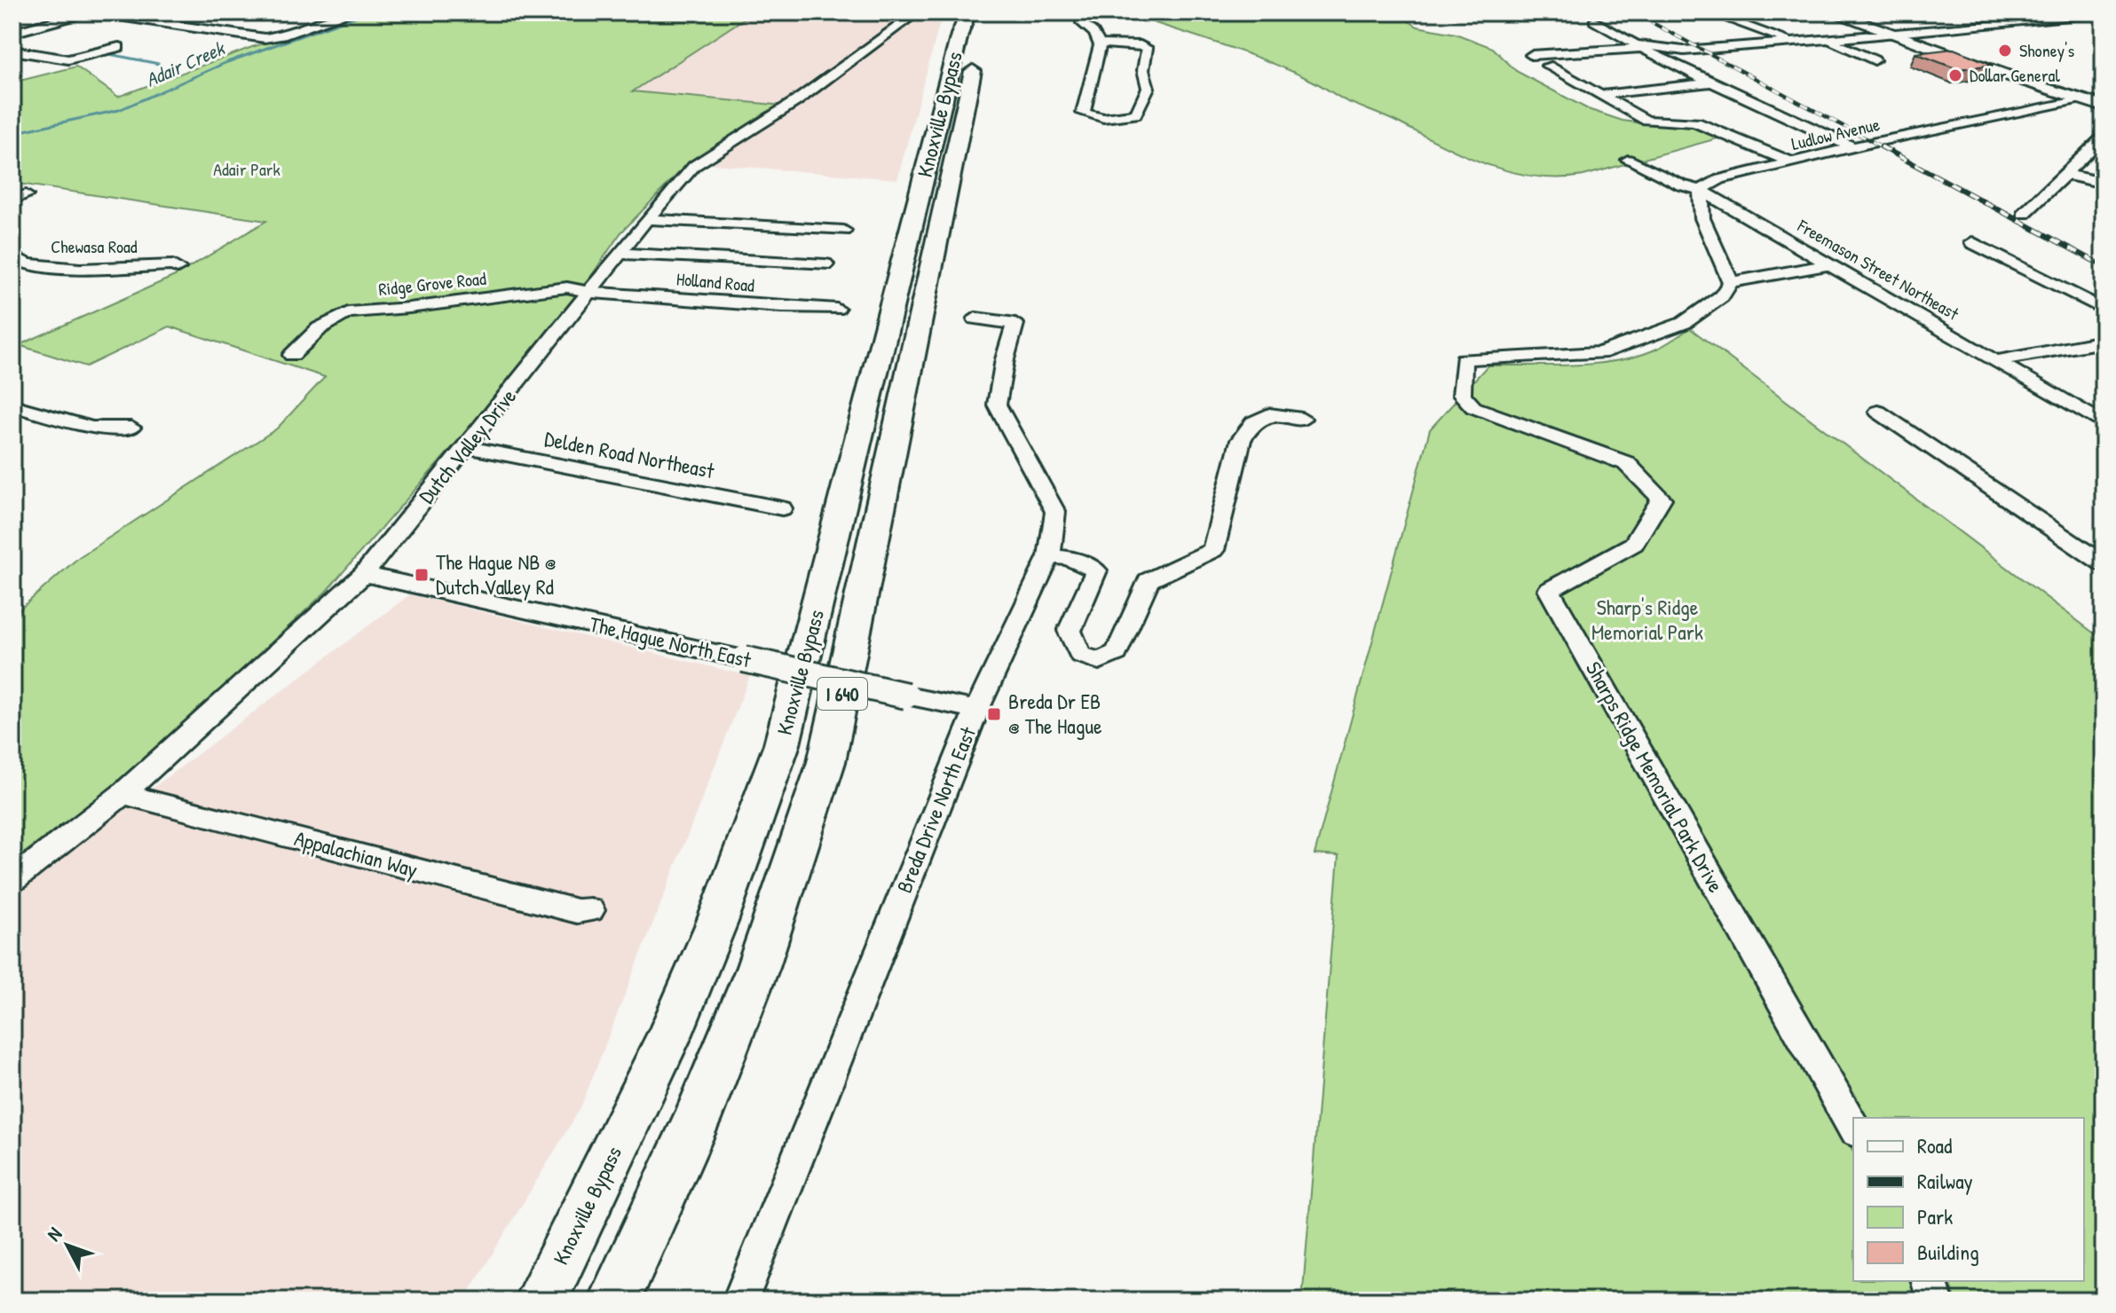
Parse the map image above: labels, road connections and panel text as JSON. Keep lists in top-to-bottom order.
{
  "streets": {
    "highway": ["Knoxville Bypass", "I 640"],
    "street": [
      "Ludlow Avenue",
      "Chewasa Road",
      "Freemason Street Northeast",
      "Holland Road",
      "Ridge Grove Road",
      "Dutch Valley Drive",
      "Delden Road Northeast",
      "The Hague North East",
      "Sharps Ridge Memorial Park Drive",
      "Breda Drive North East",
      "Appalachian Way"
    ]
  },
  "crossings": [
    ["Ludlow Avenue", "Freemason Street Northeast"],
    ["Holland Road", "Ridge Grove Road"],
    ["Holland Road", "Dutch Valley Drive"],
    ["Ridge Grove Road", "Dutch Valley Drive"],
    ["Dutch Valley Drive", "Delden Road Northeast"],
    ["Dutch Valley Drive", "The Hague North East"],
    ["Dutch Valley Drive", "Appalachian Way"],
    ["The Hague North East", "Breda Drive North East"]
  ],
  "water": ["Adair Creek"],
  "parks": ["Adair Park", "Sharp's Ridge Memorial Park"],
  "places": {
    "other": ["Shoney's", "Dollar General"],
    "transit": ["The Hague NB @ Dutch Valley Rd", "Breda Dr EB @ The Hague"]
  },
  "legend": [
    "Road",
    "Railway",
    "Park",
    "Building"
  ],
  "north": "top left"
}
